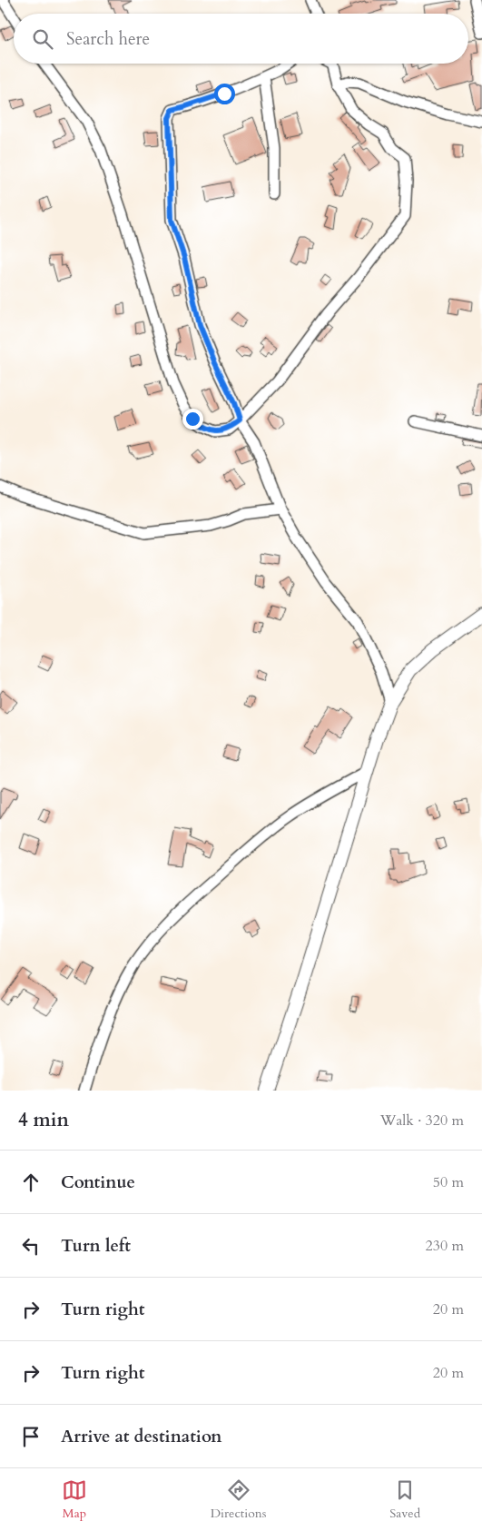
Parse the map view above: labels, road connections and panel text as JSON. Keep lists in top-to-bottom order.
{
  "page": {
    "search": "Search here",
    "heading": ["4 min", "Walk · 320 m"],
    "list": [
      ["Continue", "50 m"],
      ["Turn left", "230 m"],
      ["Turn right", "20 m"],
      ["Turn right", "20 m"],
      "Arrive at destination"
    ],
    "nav": ["Map", "Directions", "Saved"]
  }
}
